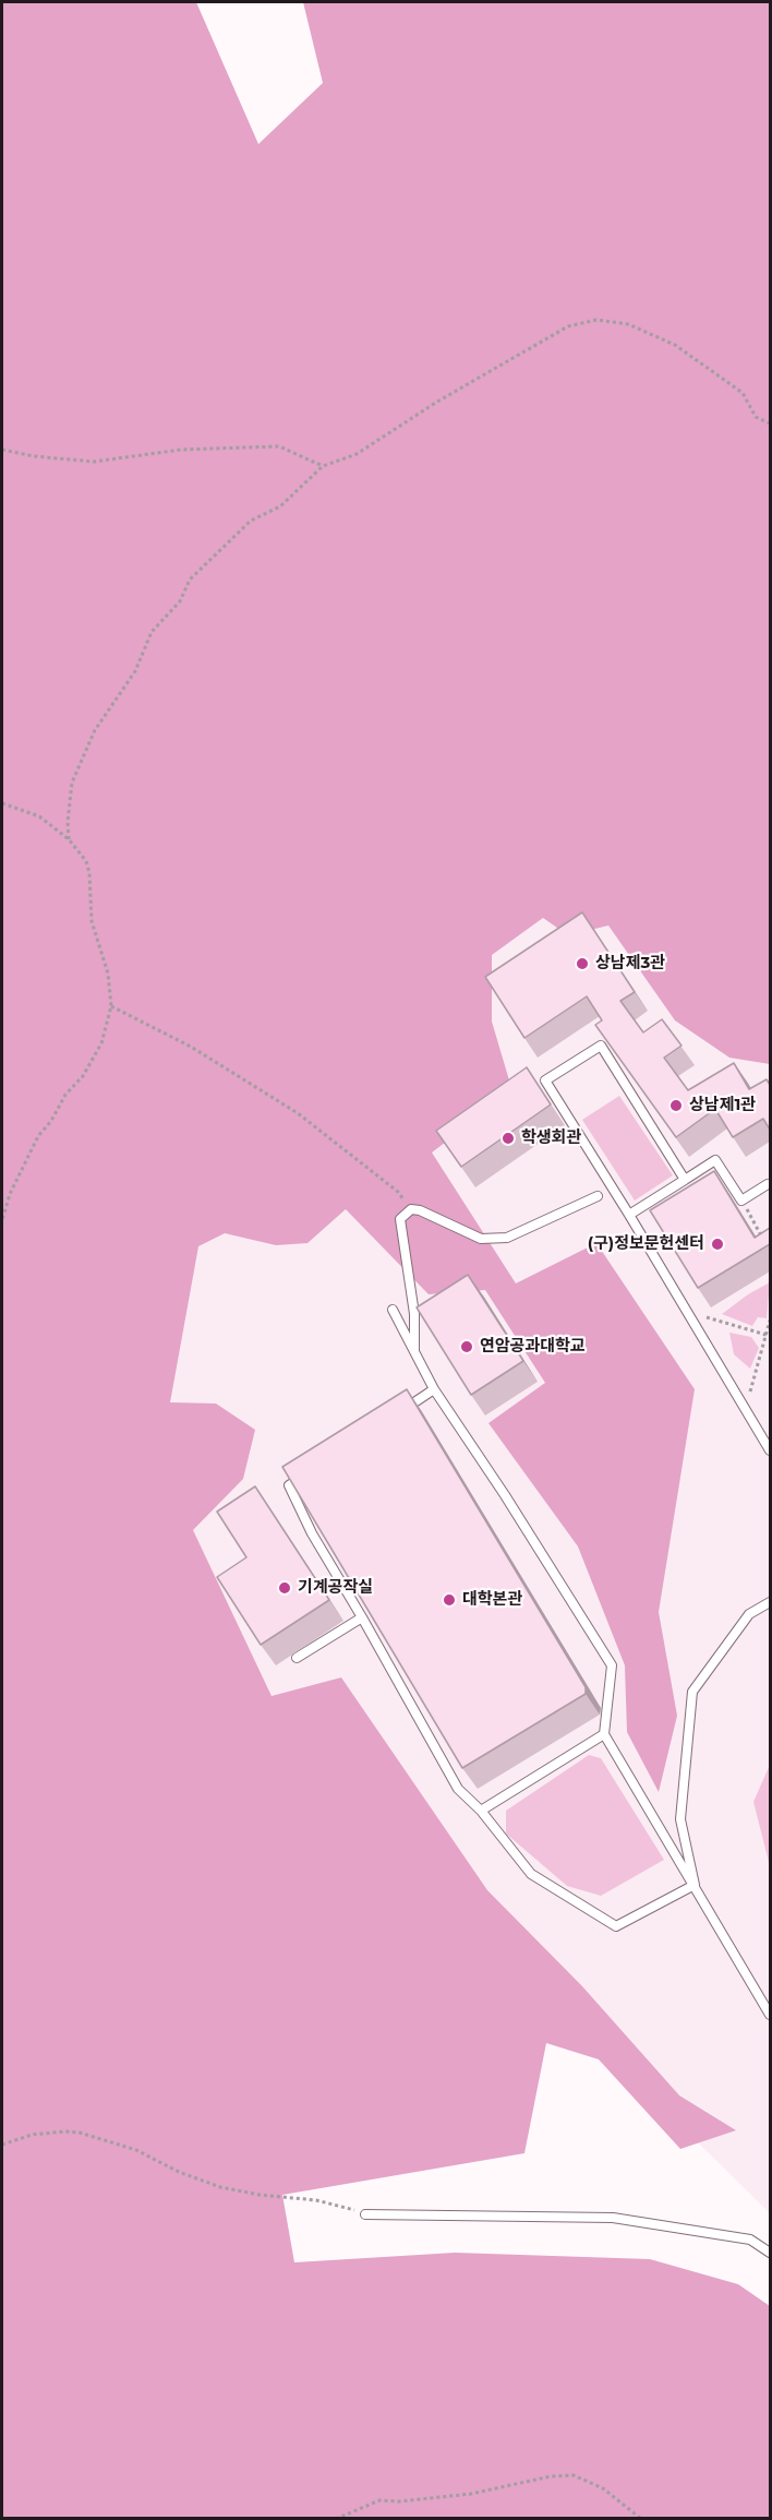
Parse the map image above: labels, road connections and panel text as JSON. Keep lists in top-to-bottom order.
{
  "places": [
    "상남제3관",
    "상남제1관",
    "학생회관",
    "(구)정보문헌센터",
    "연암공과대학교",
    "기계공작실",
    "대학본관"
  ]
}
